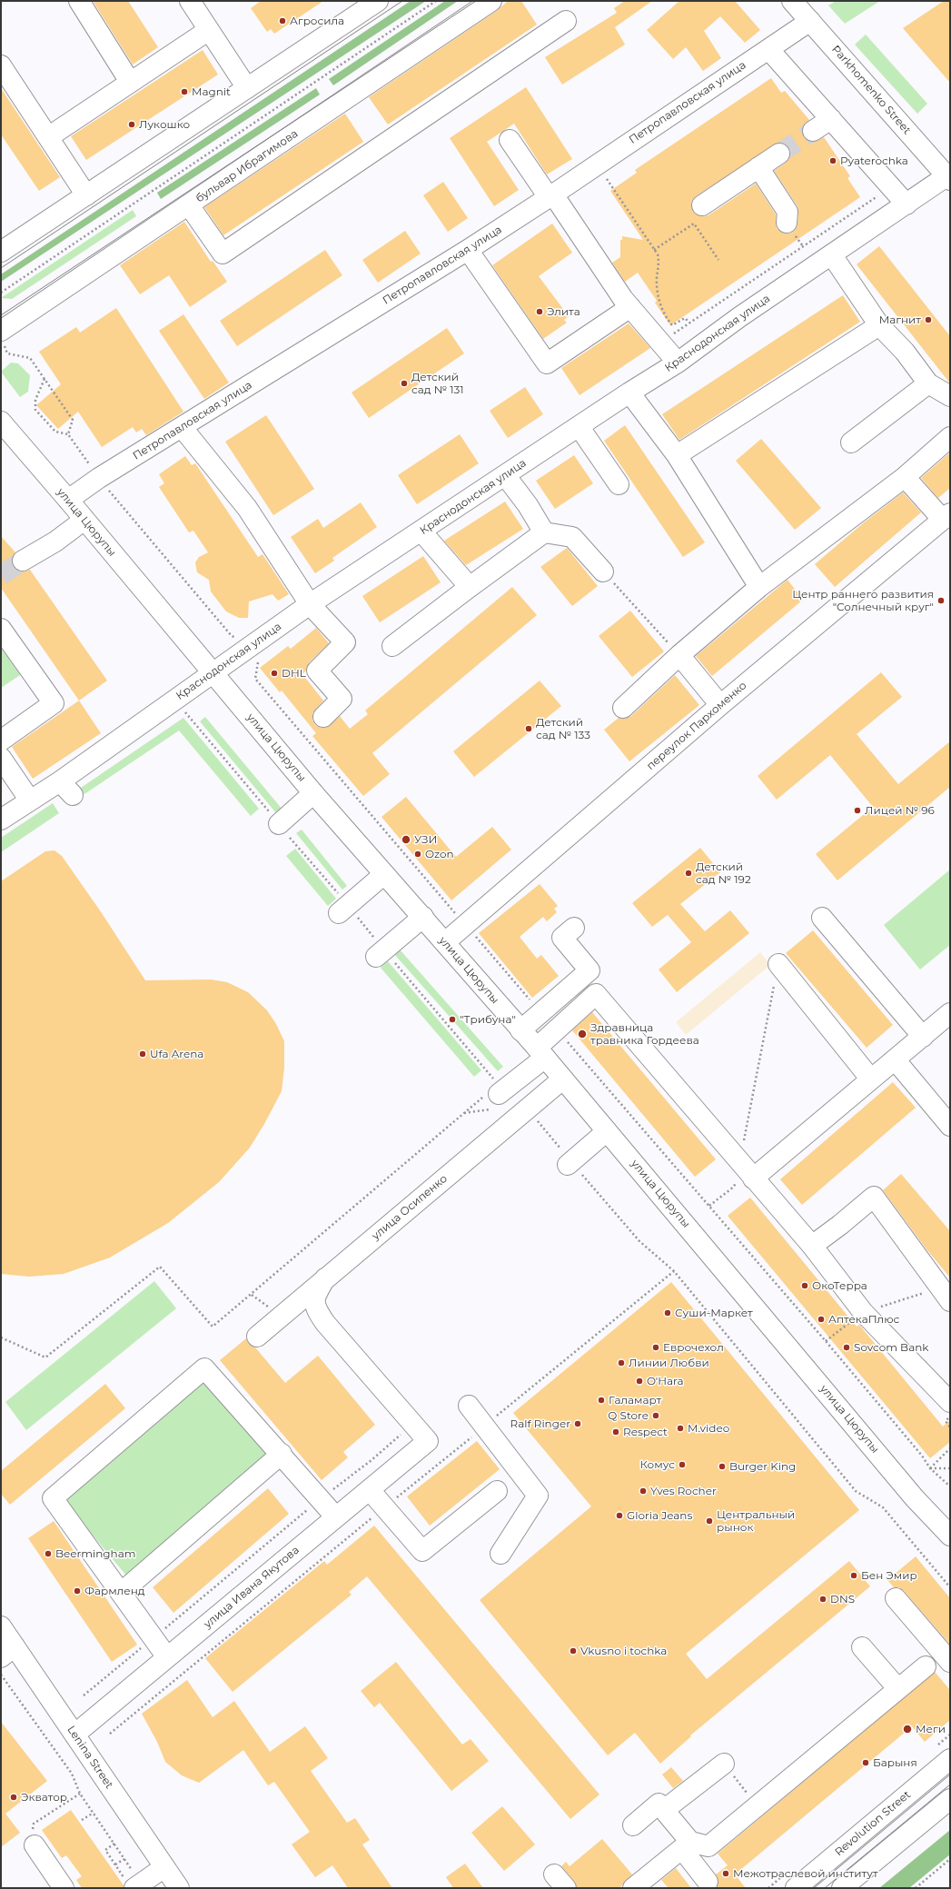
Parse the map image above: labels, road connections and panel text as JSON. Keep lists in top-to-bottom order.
{
  "streets": {
    "street": [
      "Parkhomenko Street",
      "Петропавловская улица",
      "бульвар Ибрагимова",
      "Краснодонская улица",
      "улица Цюрупы",
      "переулок Пархоменко",
      "улица Осипенко",
      "улица Ивана Якутова",
      "Lenina Street",
      "Revolution Street"
    ]
  },
  "crossings": [
    ["Parkhomenko Street", "Петропавловская улица"],
    ["Parkhomenko Street", "Краснодонская улица"],
    ["Петропавловская улица", "улица Цюрупы"],
    ["Краснодонская улица", "улица Цюрупы"],
    ["улица Цюрупы", "переулок Пархоменко"],
    ["улица Цюрупы", "улица Осипенко"],
    ["улица Осипенко", "улица Ивана Якутова"],
    ["улица Ивана Якутова", "Lenina Street"]
  ],
  "places": [
    "Агросила",
    "Magnit",
    "Лукошко",
    "Pyaterochka",
    "Элита",
    "Магнит",
    "Детский сад № 131",
    "Центр раннего развития \"Солнечный круг\"",
    "DHL",
    "Детский сад № 133",
    "Лицей № 96",
    "УЗИ",
    "Ozon",
    "Детский сад № 192",
    "\"Трибуна\"",
    "Здравница травника Гордеева",
    "Ufa Arena",
    "ОкоТерра",
    "Суши-Маркет",
    "АптекаПлюс",
    "Еврочехол",
    "Sovcom Bank",
    "Линии Любви",
    "O'Hara",
    "Галамарт",
    "Q Store",
    "Ralf Ringer",
    "M.video",
    "Respect",
    "Комус",
    "Burger King",
    "Yves Rocher",
    "Gloria Jeans",
    "Центральный рынок",
    "Beermingham",
    "Бен Эмир",
    "Фармленд",
    "DNS",
    "Vkusno i tochka",
    "Меги",
    "Барыня",
    "Экватор",
    "Межотраслевой институт"
  ]
}
